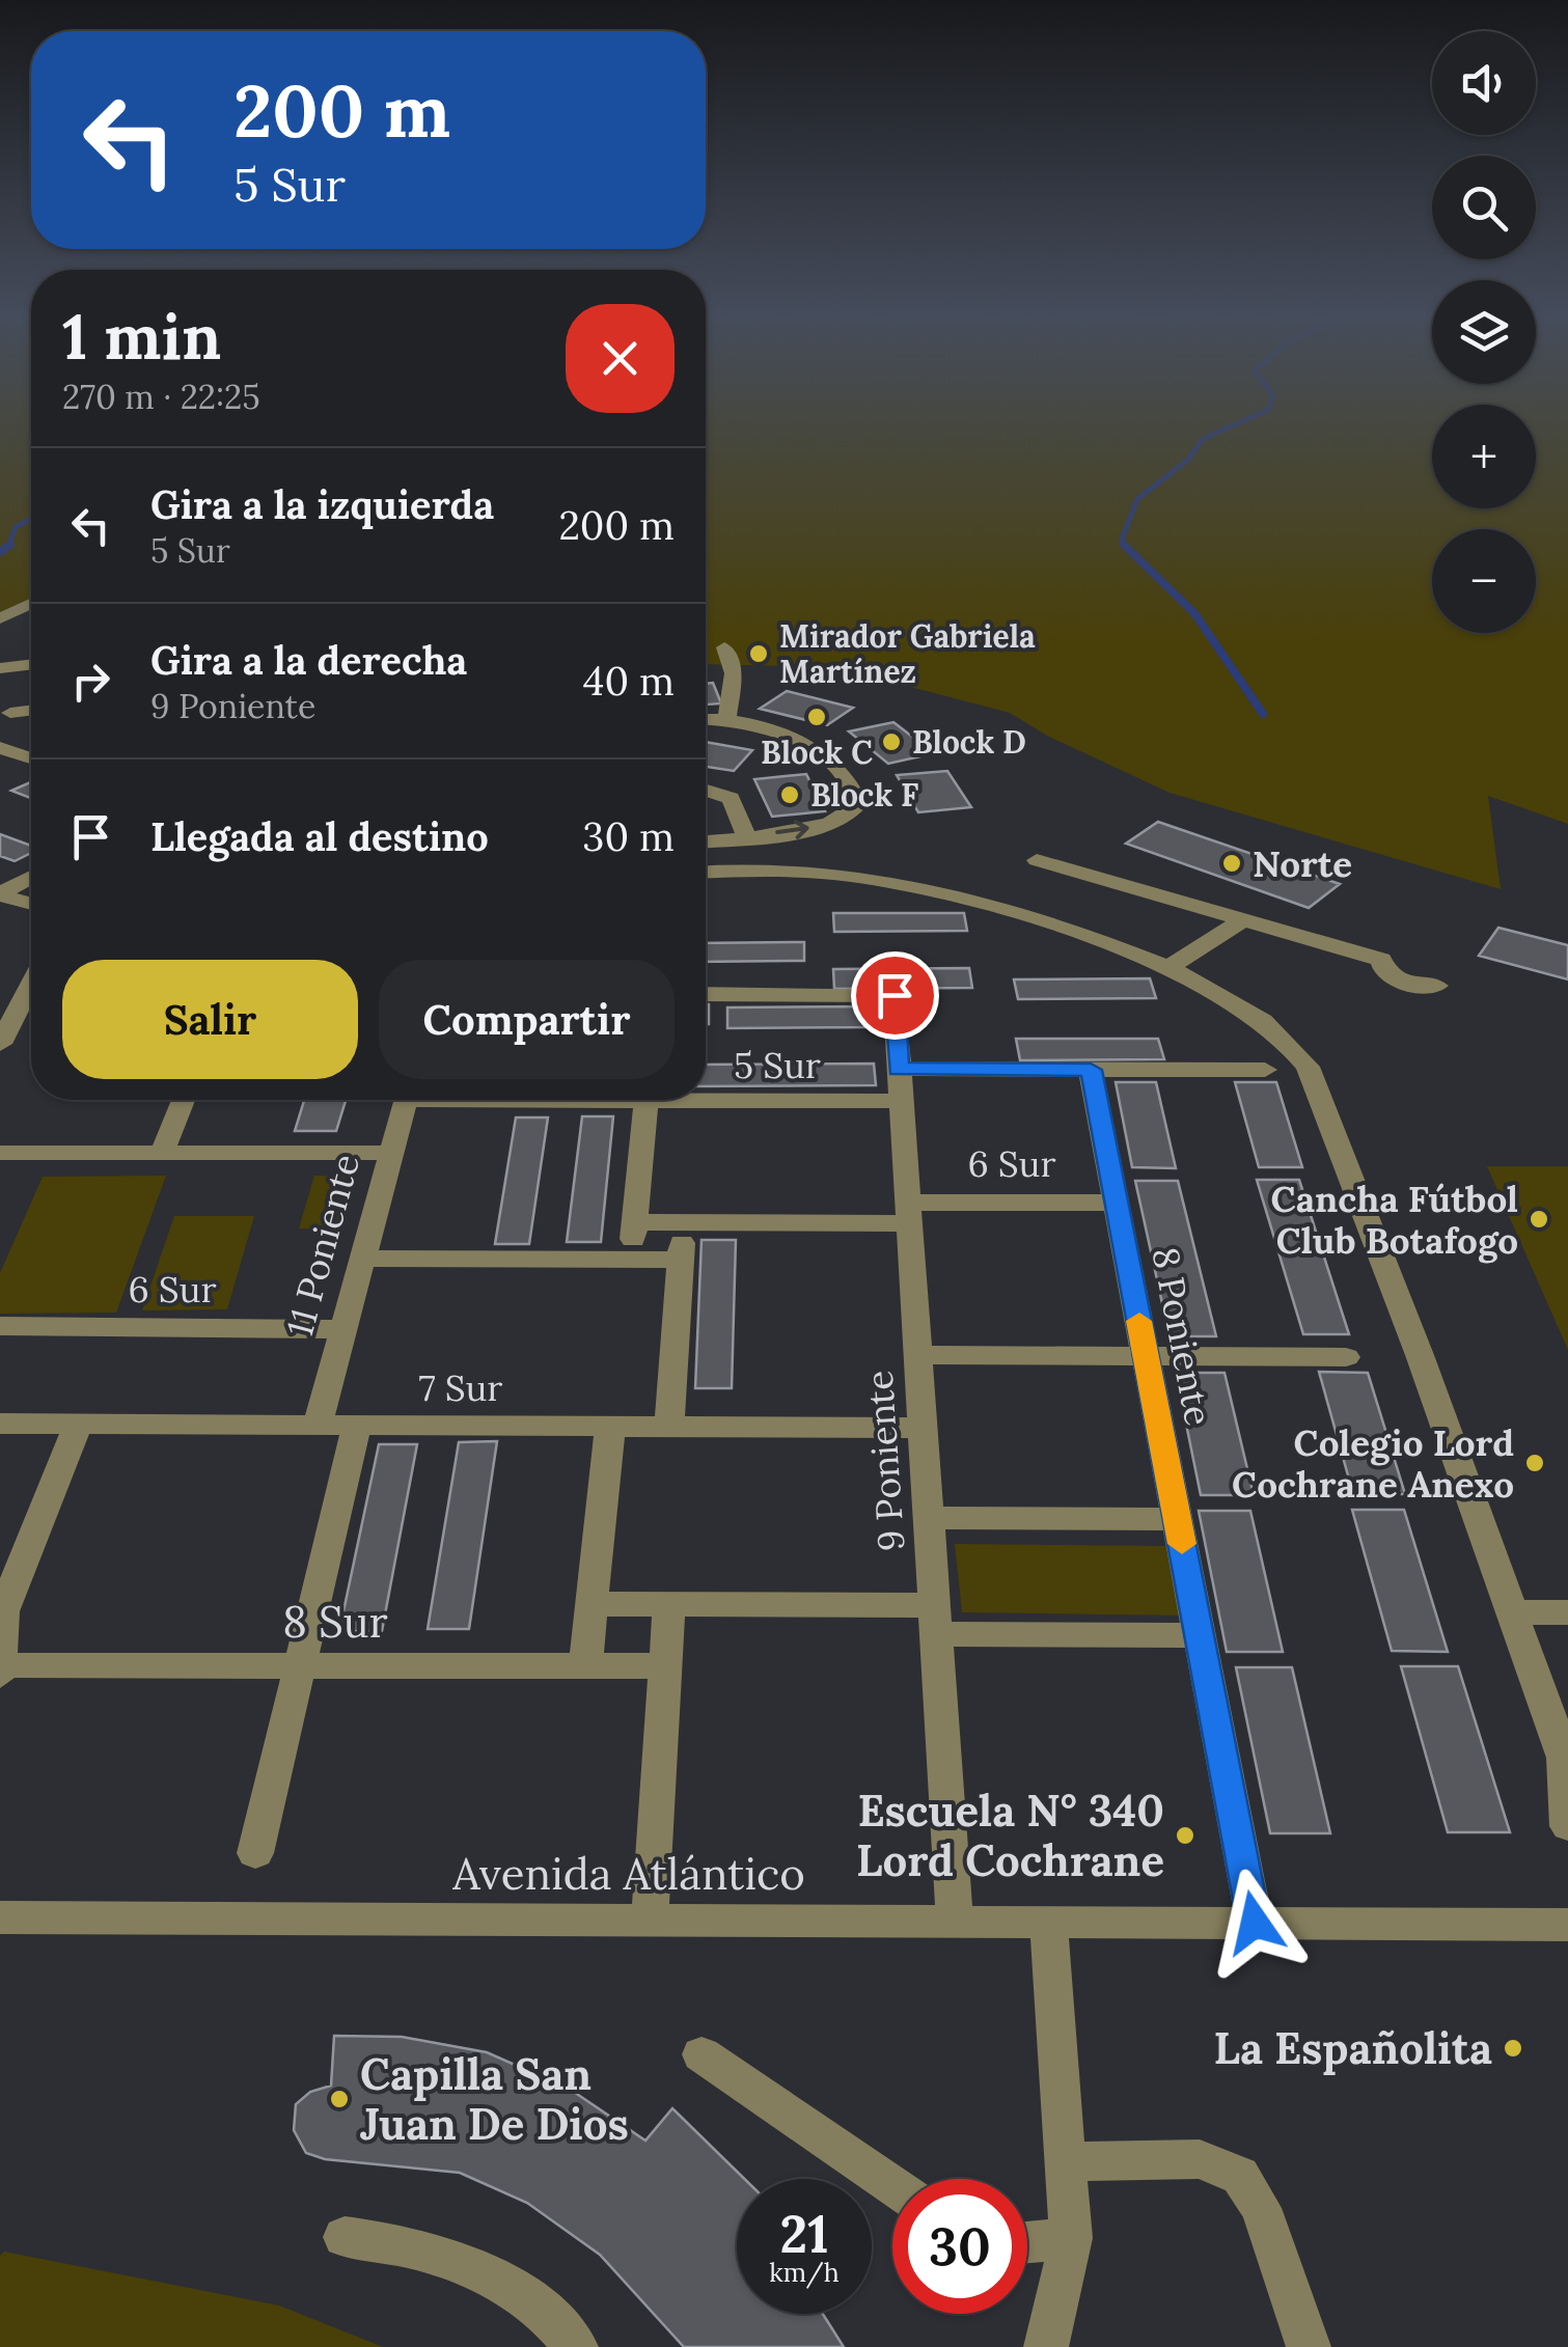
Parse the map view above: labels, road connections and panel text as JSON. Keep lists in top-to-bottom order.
{
  "streets": {
    "street": [
      "5 Sur",
      "6 Sur",
      "11 Poniente",
      "8 Poniente",
      "7 Sur",
      "9 Poniente",
      "8 Sur",
      "Avenida Atlántico"
    ]
  },
  "crossings": [
    ["5 Sur", "9 Poniente"],
    ["6 Sur", "11 Poniente"],
    ["6 Sur", "8 Poniente"],
    ["6 Sur", "9 Poniente"],
    ["11 Poniente", "7 Sur"],
    ["8 Poniente", "Avenida Atlántico"],
    ["7 Sur", "9 Poniente"],
    ["9 Poniente", "Avenida Atlántico"]
  ],
  "places": [
    "Mirador Gabriela Martínez",
    "Block C",
    "Block D",
    "Block F",
    "Norte",
    "Cancha Fútbol Club Botafogo",
    "Colegio Lord Cochrane Anexo",
    "Escuela N° 340 Lord Cochrane",
    "La Españolita",
    "Capilla San Juan De Dios"
  ],
  "page": {
    "map_buttons": ["+", "−"],
    "turn": ["200 m", "5 Sur"],
    "heading": ["1 min", "270 m · 22:25"],
    "list": [
      {
        "name": "Gira a la izquierda",
        "note": "5 Sur",
        "value": "200 m"
      },
      {
        "name": "Gira a la derecha",
        "note": "9 Poniente",
        "value": "40 m"
      },
      {
        "name": "Llegada al destino",
        "value": "30 m"
      }
    ],
    "buttons": ["Salir", "Compartir"],
    "speed": "21 km/h",
    "limit": "30"
  }
}
